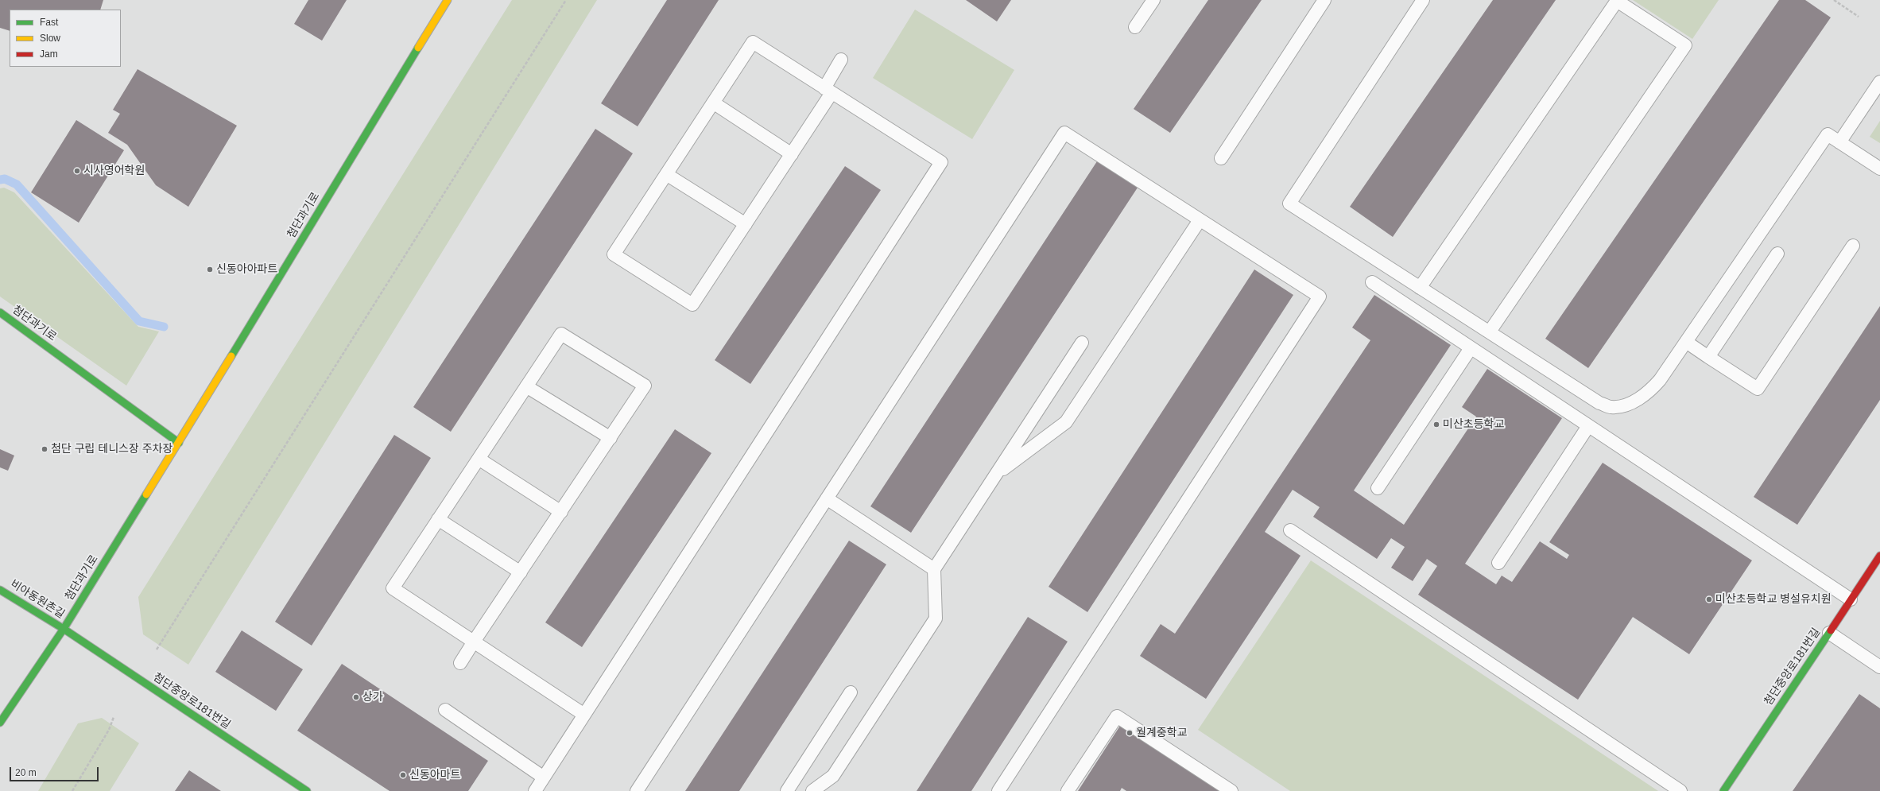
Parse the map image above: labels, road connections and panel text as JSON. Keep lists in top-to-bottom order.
{
  "streets": {
    "street": ["첨단과기로", "비아동원촌길", "첨단중앙로181번길"]
  },
  "crossings": [
    ["첨단과기로", "비아동원촌길"],
    ["첨단과기로", "첨단중앙로181번길"],
    ["비아동원촌길", "첨단중앙로181번길"]
  ],
  "places": [
    "시사영어학원",
    "신동아아파트",
    "미산초등학교",
    "첨단 구립 테니스장 주차장",
    "미산초등학교 병설유치원",
    "상가",
    "월계중학교",
    "신동아마트"
  ],
  "legend": ["Fast", "Slow", "Jam"],
  "scale_bar": "20 m"
}
